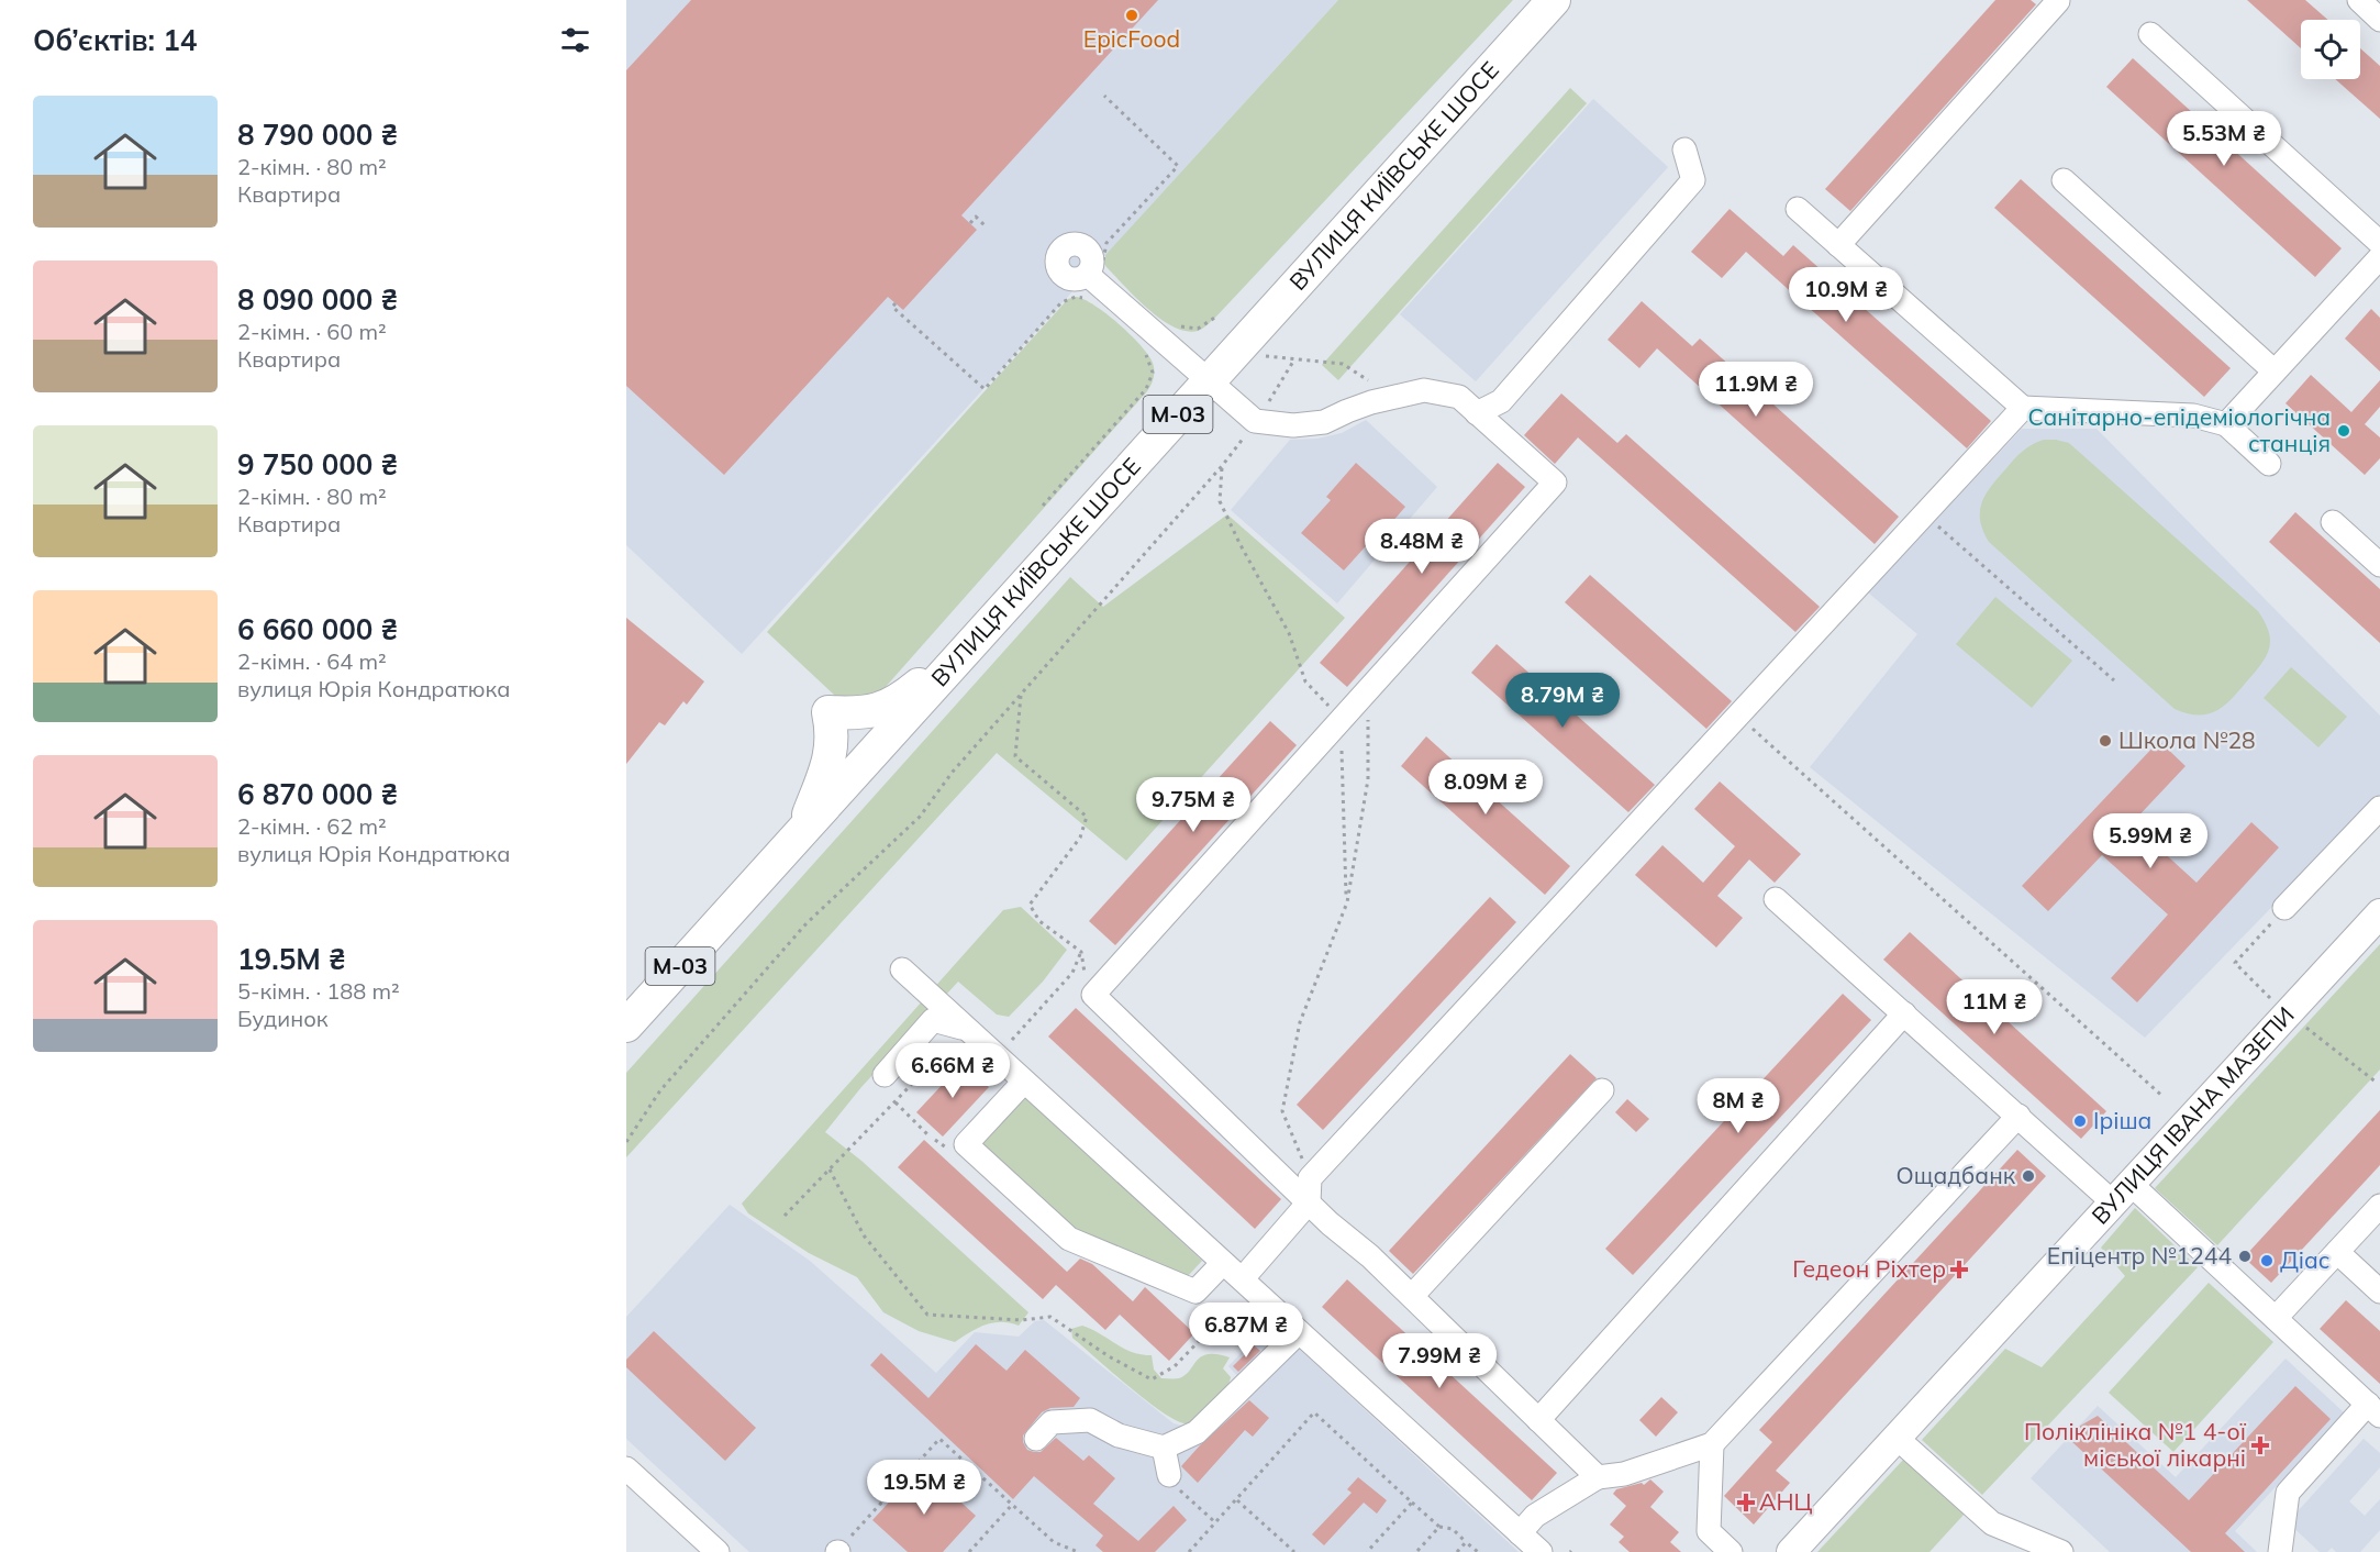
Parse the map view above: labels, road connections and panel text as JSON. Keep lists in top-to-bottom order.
{
  "streets": {
    "highway": ["ВУЛИЦЯ КИЇВСЬКЕ ШОСЕ", "М-03"],
    "main road": ["ВУЛИЦЯ ІВАНА МАЗЕПИ"]
  },
  "places": {
    "other": [
      "EpicFood",
      "Санітарно-епідеміологічна станція",
      "Школа №28",
      "Іріша",
      "Ощадбанк",
      "Епіцентр №1244",
      "Діас"
    ],
    "health": ["Гедеон Ріхтер", "Поліклініка №1 4-ої міської лікарні", "АНЦ"]
  },
  "page": {
    "heading": "Об’єктів: 14",
    "list": [
      {
        "name": "8 790 000 ₴",
        "note": "2-кімн. · 80 m² · Квартира"
      },
      {
        "name": "8 090 000 ₴",
        "note": "2-кімн. · 60 m² · Квартира"
      },
      {
        "name": "9 750 000 ₴",
        "note": "2-кімн. · 80 m² · Квартира"
      },
      {
        "name": "6 660 000 ₴",
        "note": "2-кімн. · 64 m² · вулиця Юрія Кондратюка"
      },
      {
        "name": "6 870 000 ₴",
        "note": "2-кімн. · 62 m² · вулиця Юрія Кондратюка"
      },
      {
        "name": "19.5M ₴",
        "note": "5-кімн. · 188 m² · Будинок"
      }
    ],
    "price": [
      "5.53M ₴",
      "10.9M ₴",
      "11.9M ₴",
      "8.48M ₴",
      "8.79M ₴",
      "8.09M ₴",
      "9.75M ₴",
      "5.99M ₴",
      "11M ₴",
      "6.66M ₴",
      "8M ₴",
      "6.87M ₴",
      "7.99M ₴",
      "19.5M ₴"
    ]
  }
}
